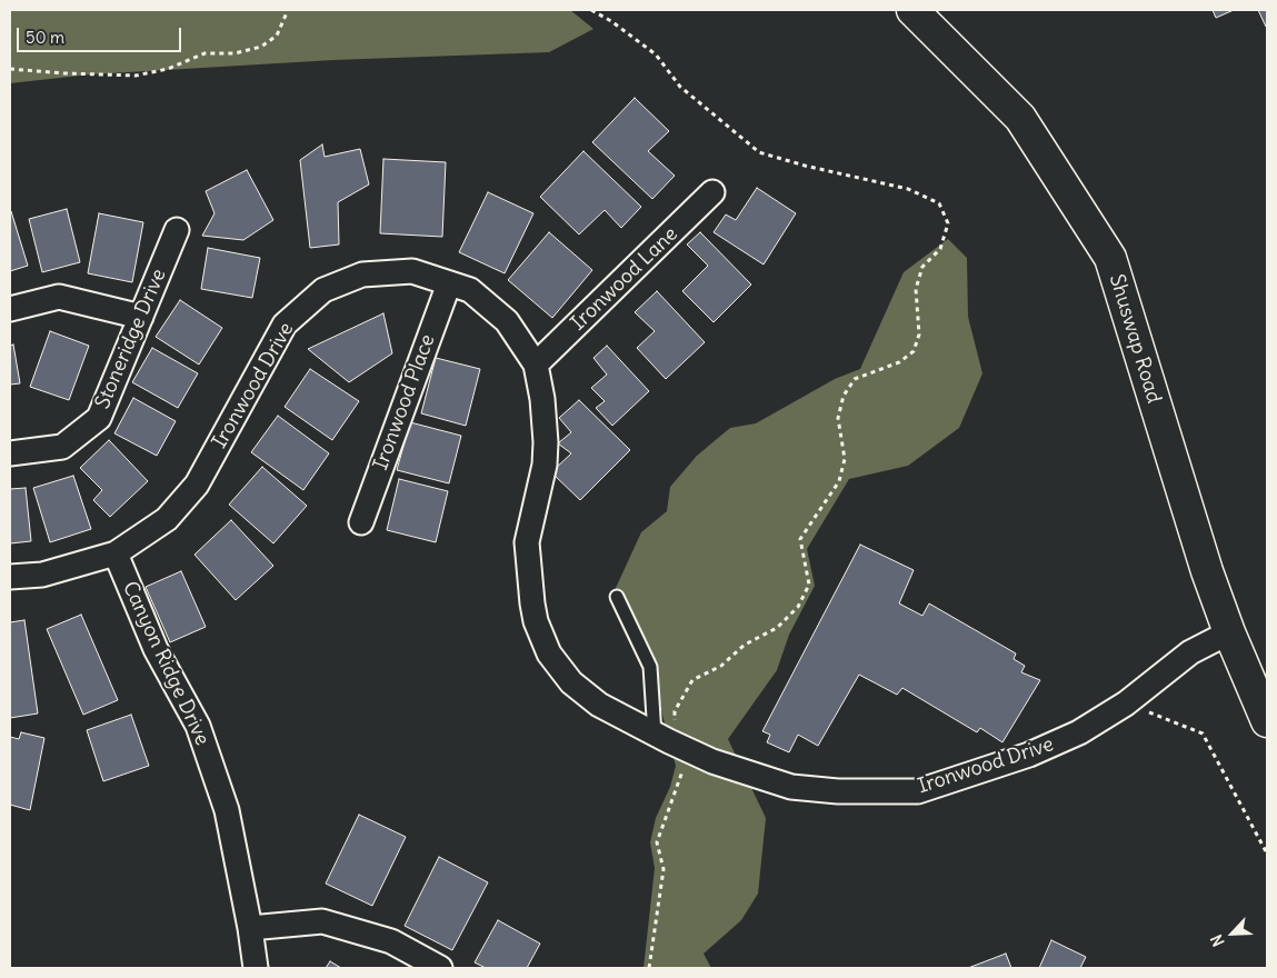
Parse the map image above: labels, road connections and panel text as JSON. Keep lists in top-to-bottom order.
{
  "streets": {
    "street": [
      "Ironwood Lane",
      "Stoneridge Drive",
      "Shuswap Road",
      "Ironwood Drive",
      "Ironwood Place",
      "Canyon Ridge Drive"
    ]
  },
  "crossings": [
    ["Ironwood Lane", "Ironwood Drive"],
    ["Shuswap Road", "Ironwood Drive"],
    ["Ironwood Drive", "Ironwood Place"],
    ["Ironwood Drive", "Canyon Ridge Drive"]
  ],
  "scale_bar": "50 m",
  "north": "bottom left"
}
